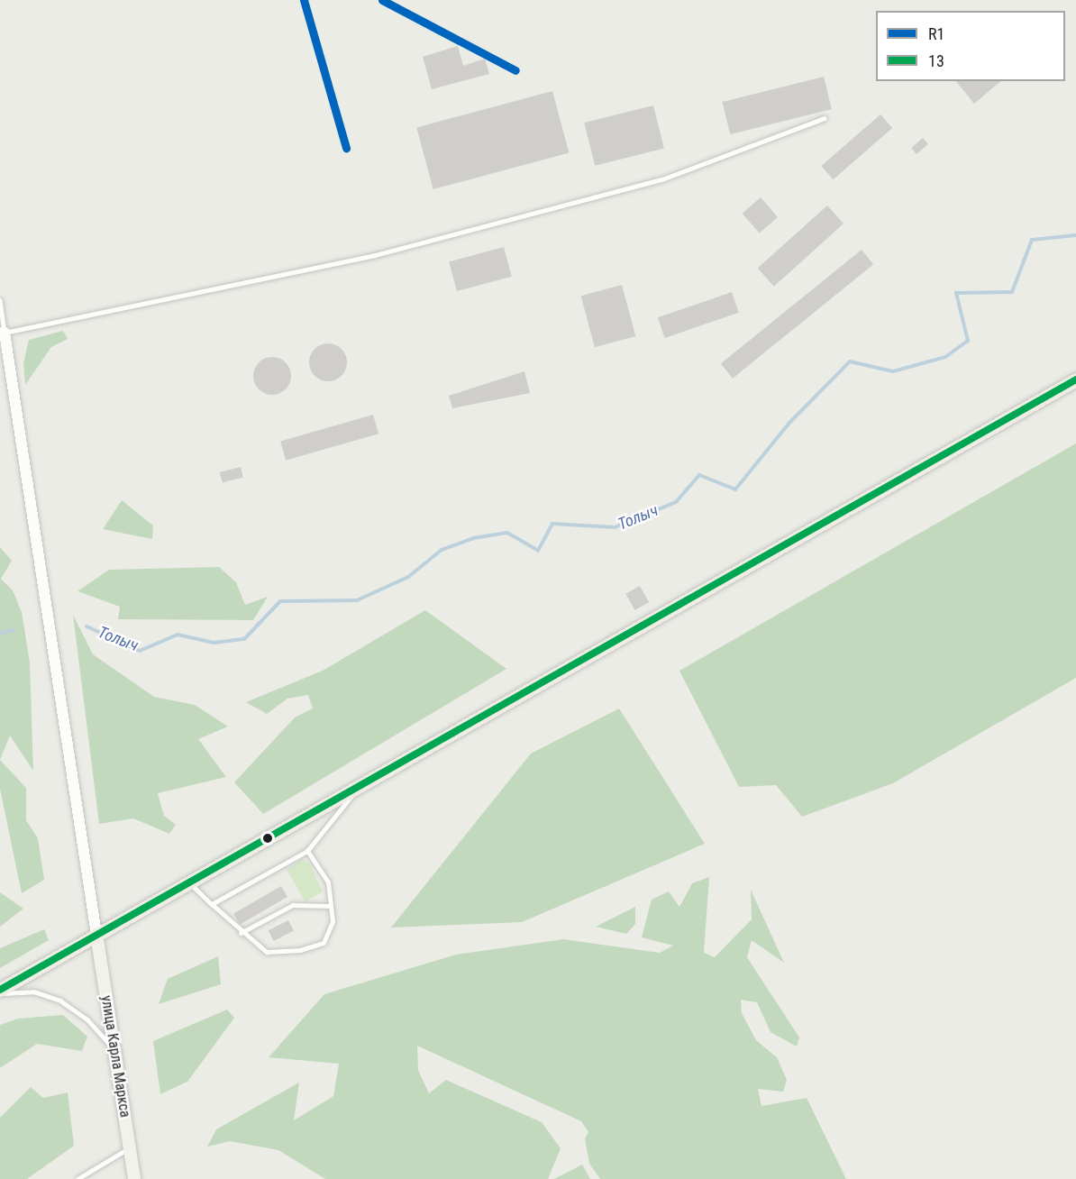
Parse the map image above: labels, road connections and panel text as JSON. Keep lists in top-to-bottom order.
{
  "streets": {
    "main road": ["улица Карла Маркса"]
  },
  "water": ["Толыч"],
  "lines": ["transit line R1", "transit line 13"],
  "legend": ["R1", "13"]
}
